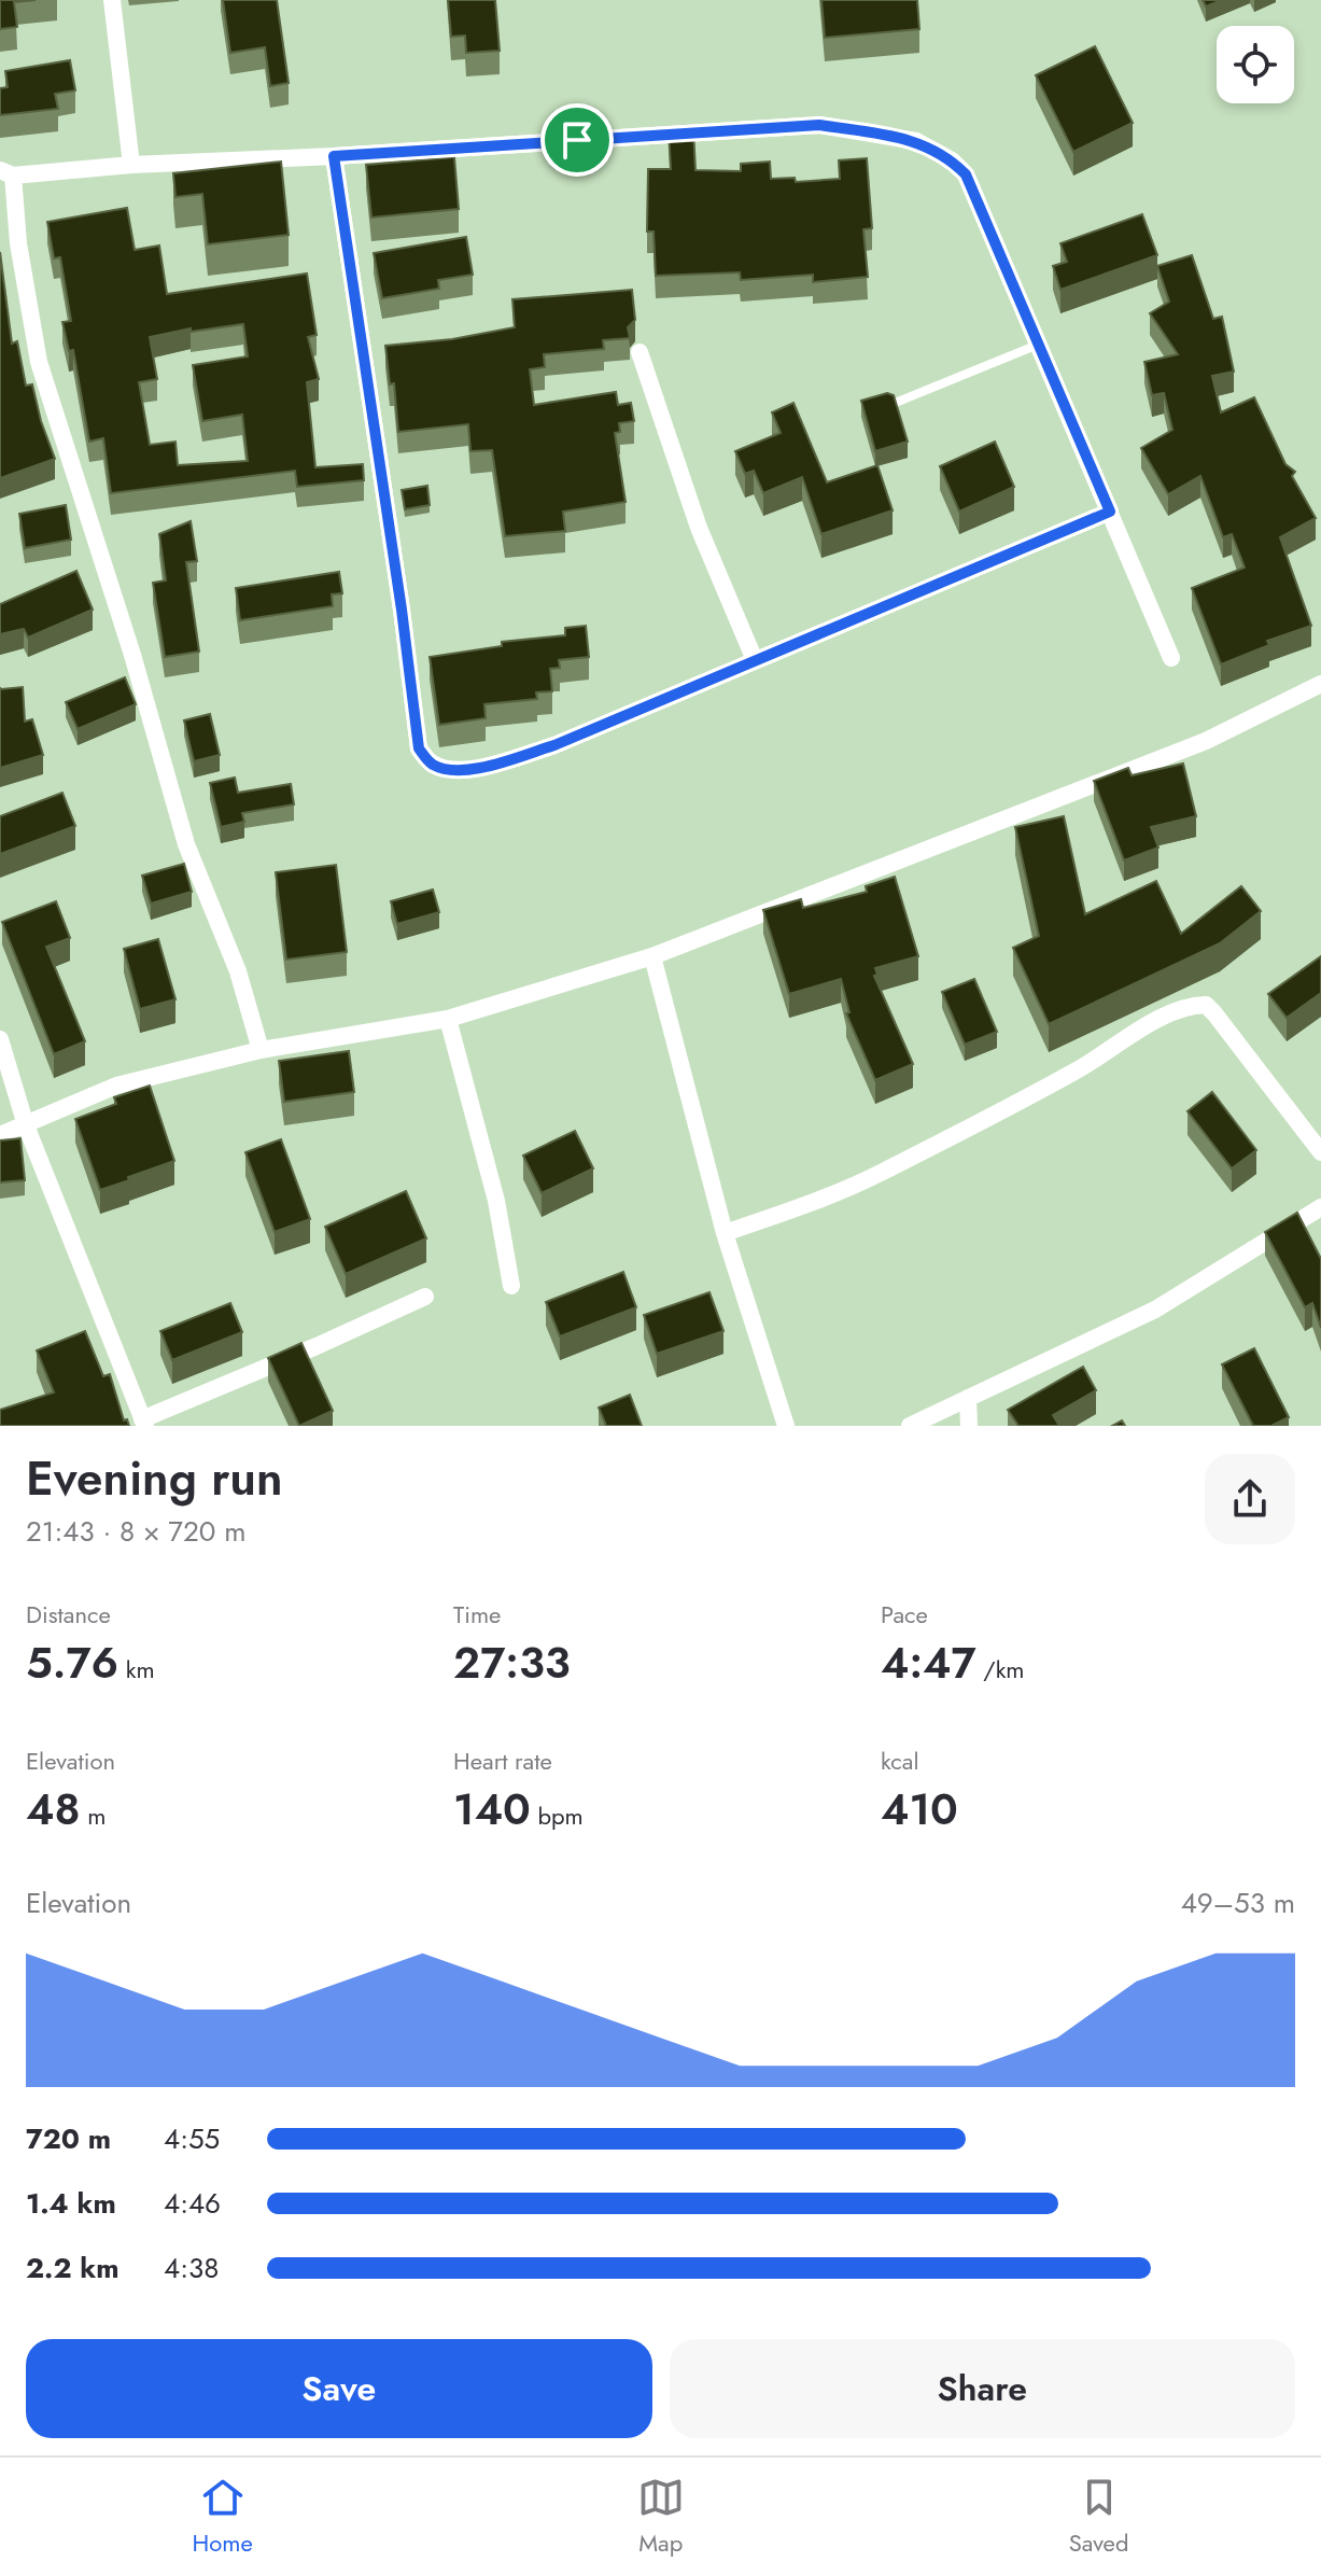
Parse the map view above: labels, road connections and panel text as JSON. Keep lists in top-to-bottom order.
{
  "page": {
    "heading": ["Evening run", "21:43 · 8 × 720 m"],
    "stats": [
      ["Distance", "5.76 km"],
      ["Time", "27:33"],
      ["Pace", "4:47 /km"],
      ["Elevation", "48 m"],
      ["Heart rate", "140 bpm"],
      ["kcal", "410"]
    ],
    "chart": ["Elevation", "49–53 m"],
    "list": [
      {
        "name": "720 m",
        "note": "4:55"
      },
      {
        "name": "1.4 km",
        "note": "4:46"
      },
      {
        "name": "2.2 km",
        "note": "4:38"
      }
    ],
    "buttons": ["Save", "Share"],
    "tabs": ["Home", "Map", "Saved"]
  }
}
